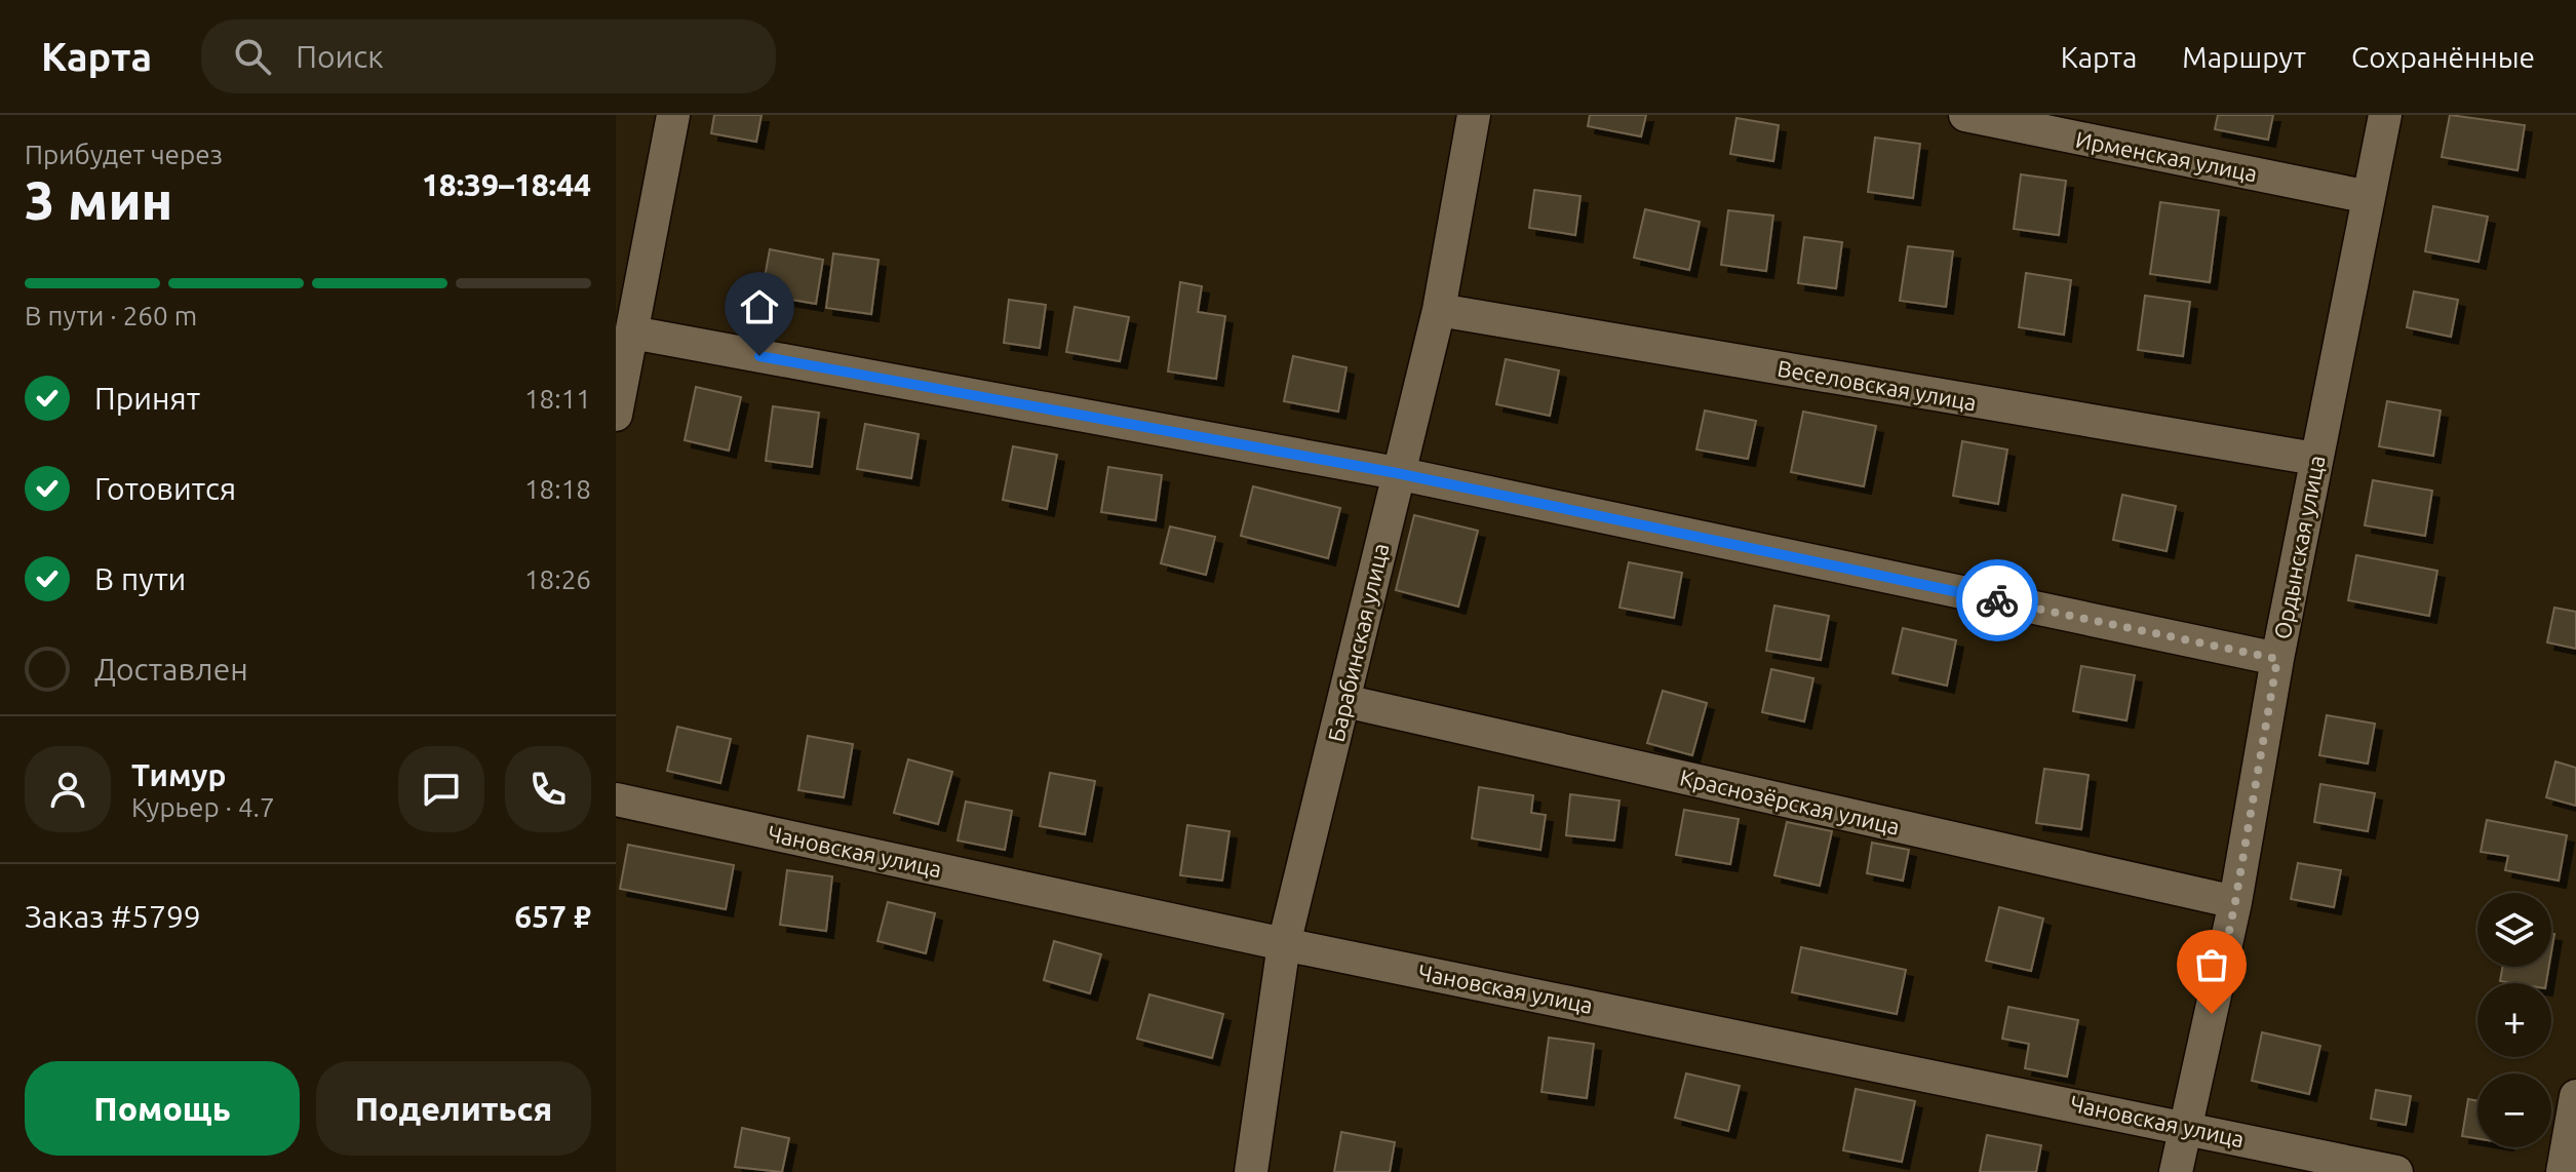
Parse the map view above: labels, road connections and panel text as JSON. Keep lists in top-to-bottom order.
{
  "streets": {
    "street": [
      "Ирменская улица",
      "Веселовская улица",
      "Ордынская улица",
      "Барабинская улица",
      "Краснозёрская улица",
      "Чановская улица"
    ]
  },
  "crossings": [
    ["Ирменская улица", "Ордынская улица"],
    ["Веселовская улица", "Ордынская улица"],
    ["Веселовская улица", "Барабинская улица"],
    ["Ордынская улица", "Краснозёрская улица"],
    ["Ордынская улица", "Чановская улица"],
    ["Барабинская улица", "Краснозёрская улица"],
    ["Барабинская улица", "Чановская улица"]
  ],
  "page": {
    "header": "Карта",
    "search": "Поиск",
    "nav": ["Карта", "Маршрут", "Сохранённые"],
    "heading": ["3 мин", "Прибудет через", "18:39–18:44"],
    "panel": [
      "Тимур",
      "Курьер · 4.7",
      "Заказ #5799",
      "657 ₽"
    ],
    "bar": "В пути · 260 m",
    "list": [
      ["Принят", "18:11"],
      ["Готовится", "18:18"],
      ["В пути", "18:26"],
      "Доставлен"
    ],
    "map_buttons": ["+", "−"],
    "buttons": ["Помощь", "Поделиться"]
  }
}
